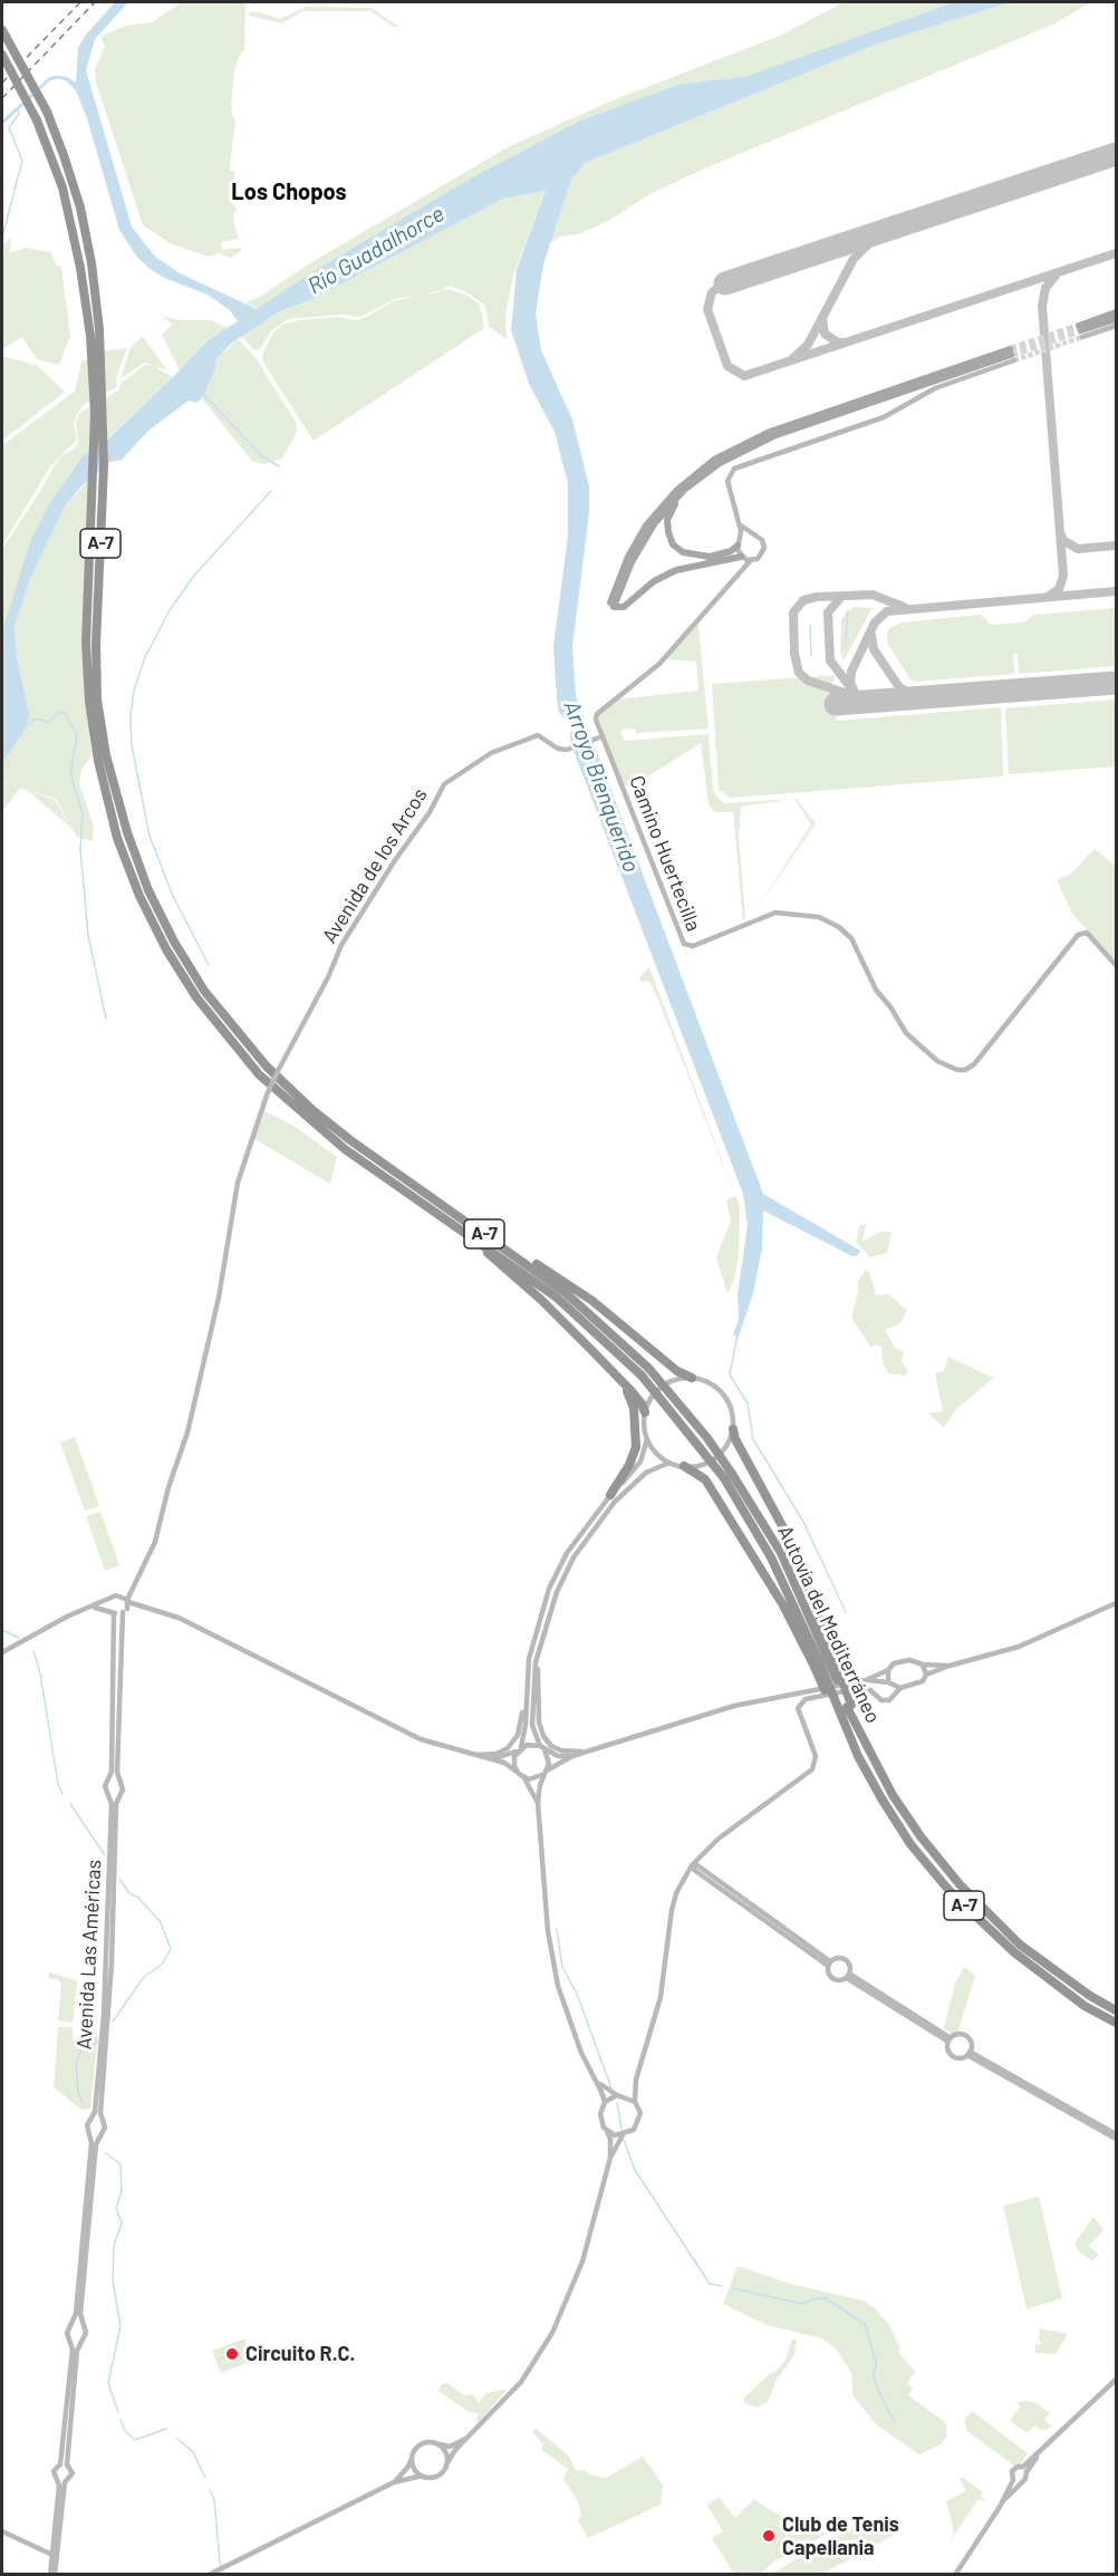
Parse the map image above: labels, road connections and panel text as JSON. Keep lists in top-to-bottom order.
{
  "streets": {
    "highway": ["A-7", "Autovía del Mediterráneo"],
    "street": ["Camino Huertecilla", "Avenida de los Arcos", "Avenida Las Américas"]
  },
  "crossings": [
    ["Camino Huertecilla", "Avenida de los Arcos"]
  ],
  "districts": ["Los Chopos"],
  "water": ["Río Guadalhorce", "Arroyo Bienquerido"],
  "places": ["Circuito R.C.", "Club de Tenis Capellania"]
}
